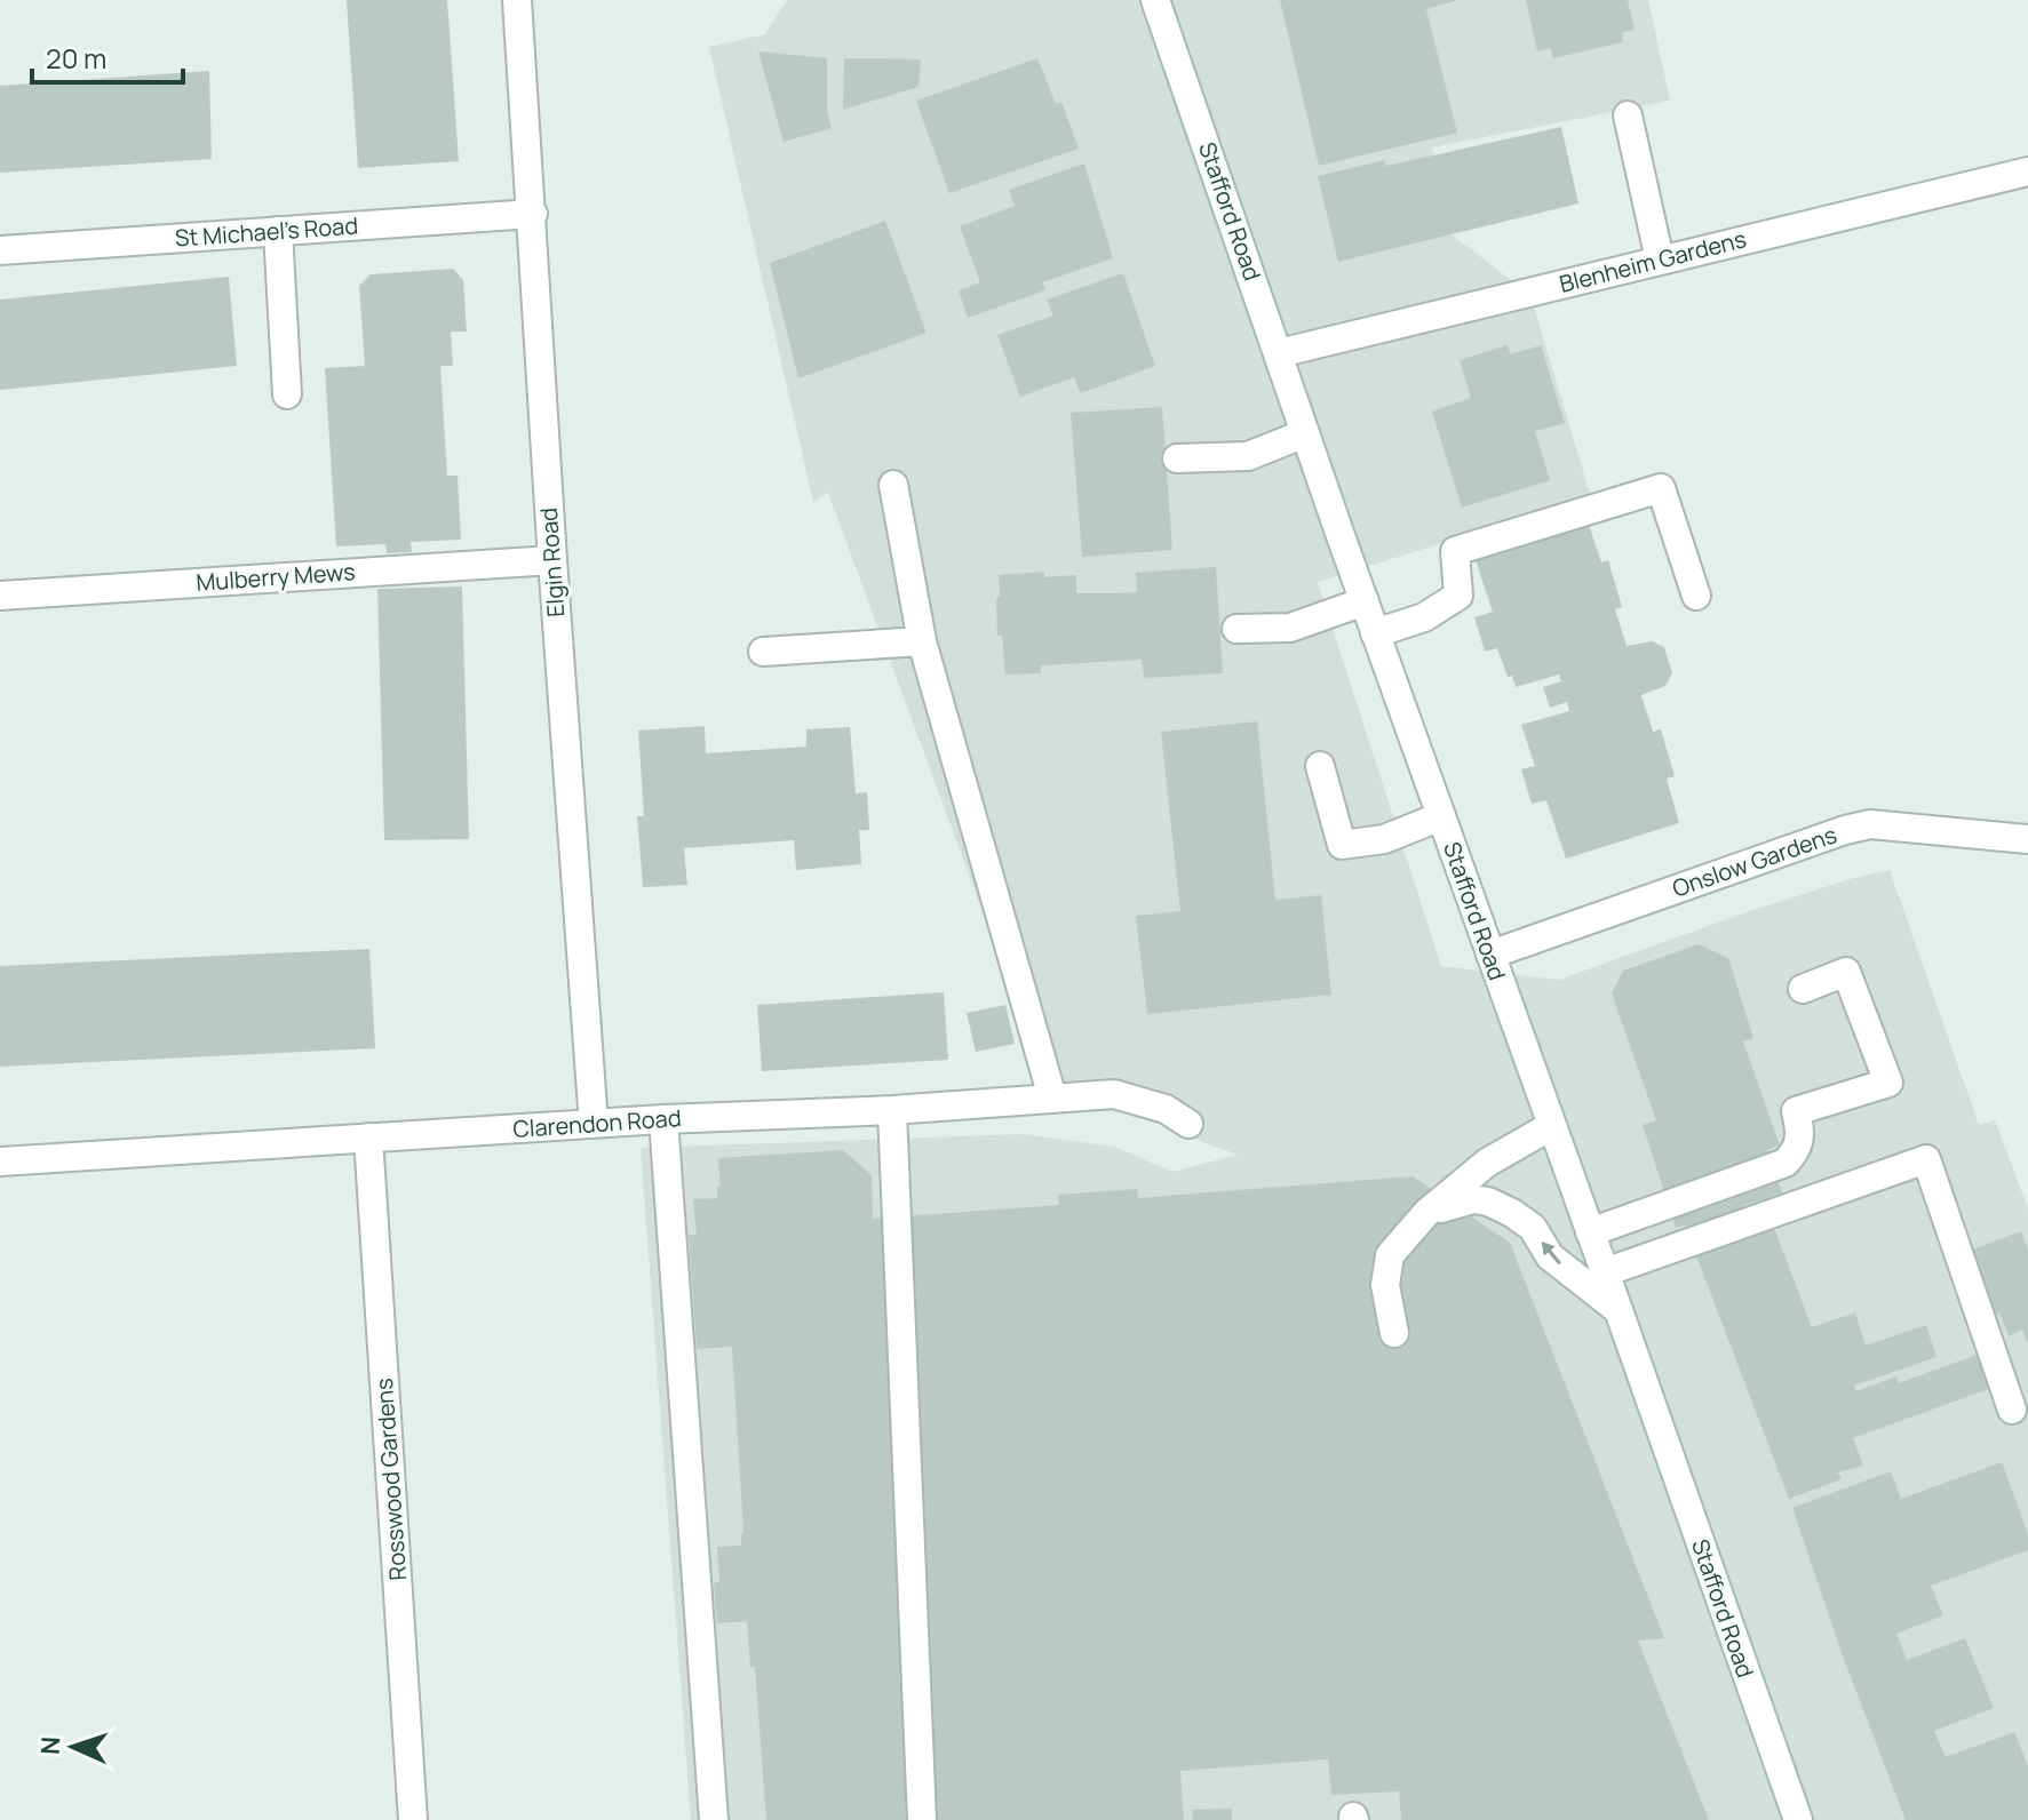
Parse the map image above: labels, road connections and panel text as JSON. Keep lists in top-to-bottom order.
{
  "streets": {
    "street": [
      "Stafford Road",
      "St Michael's Road",
      "Blenheim Gardens",
      "Elgin Road",
      "Mulberry Mews",
      "Onslow Gardens",
      "Clarendon Road",
      "Rosswood Gardens"
    ]
  },
  "crossings": [
    ["Stafford Road", "Blenheim Gardens"],
    ["Stafford Road", "Onslow Gardens"],
    ["St Michael's Road", "Elgin Road"],
    ["Elgin Road", "Mulberry Mews"],
    ["Elgin Road", "Clarendon Road"],
    ["Clarendon Road", "Rosswood Gardens"]
  ],
  "scale_bar": "20 m",
  "north": "left"
}
